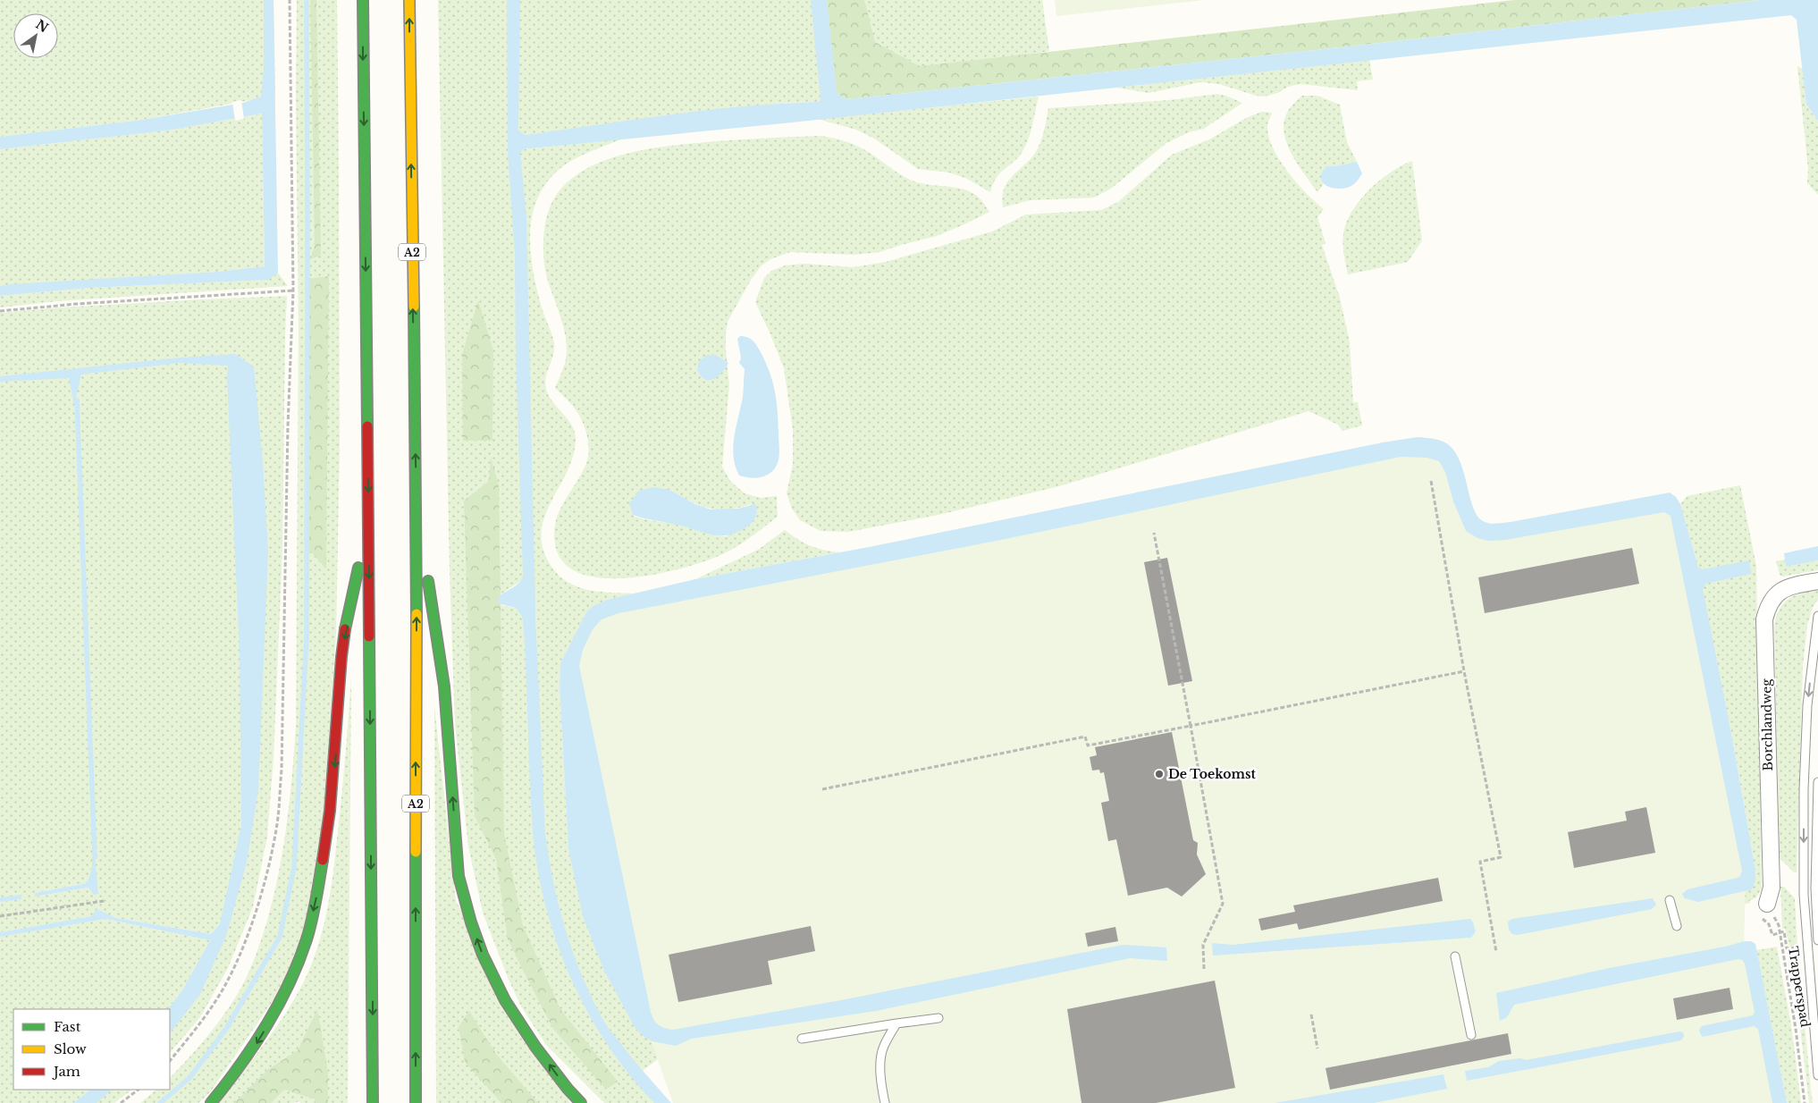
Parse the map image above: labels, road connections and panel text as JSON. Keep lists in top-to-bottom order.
{
  "streets": {
    "highway": ["A2"],
    "street": ["Borchlandweg"],
    "path": ["Trapperspad"]
  },
  "crossings": [
    ["Borchlandweg", "Trapperspad"]
  ],
  "places": ["De Toekomst"],
  "legend": ["Fast", "Slow", "Jam"],
  "north": "top right"
}
